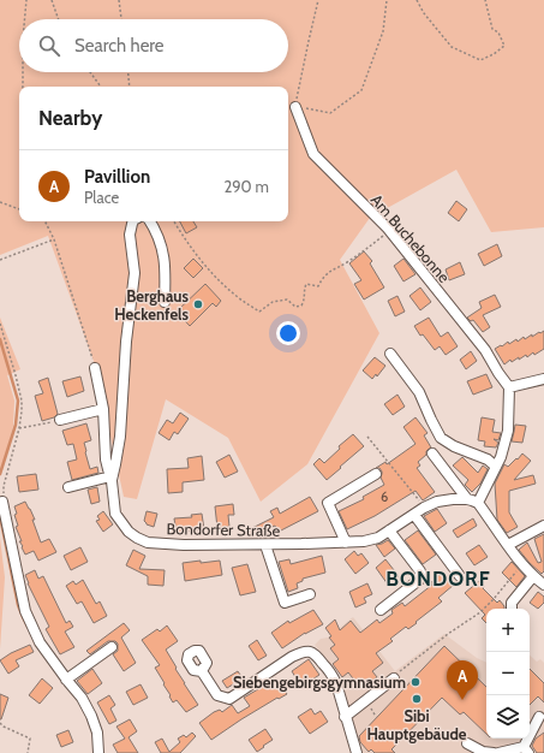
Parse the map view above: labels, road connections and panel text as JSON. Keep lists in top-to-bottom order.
{
  "streets": {
    "street": ["Am Buchebonne", "Bondorfer Straße"]
  },
  "districts": ["BONDORF"],
  "places": ["Berghaus Heckenfels", "Siebengebirgsgymnasium", "Sibi Hauptgebäude"],
  "house_numbers": ["6"],
  "page": {
    "search": "Search here",
    "heading": "Nearby",
    "list": [
      {
        "mark": "A",
        "name": "Pavillion",
        "note": "Place",
        "value": "290 m"
      }
    ],
    "map_buttons": ["+", "−"],
    "pins": "A"
  }
}
